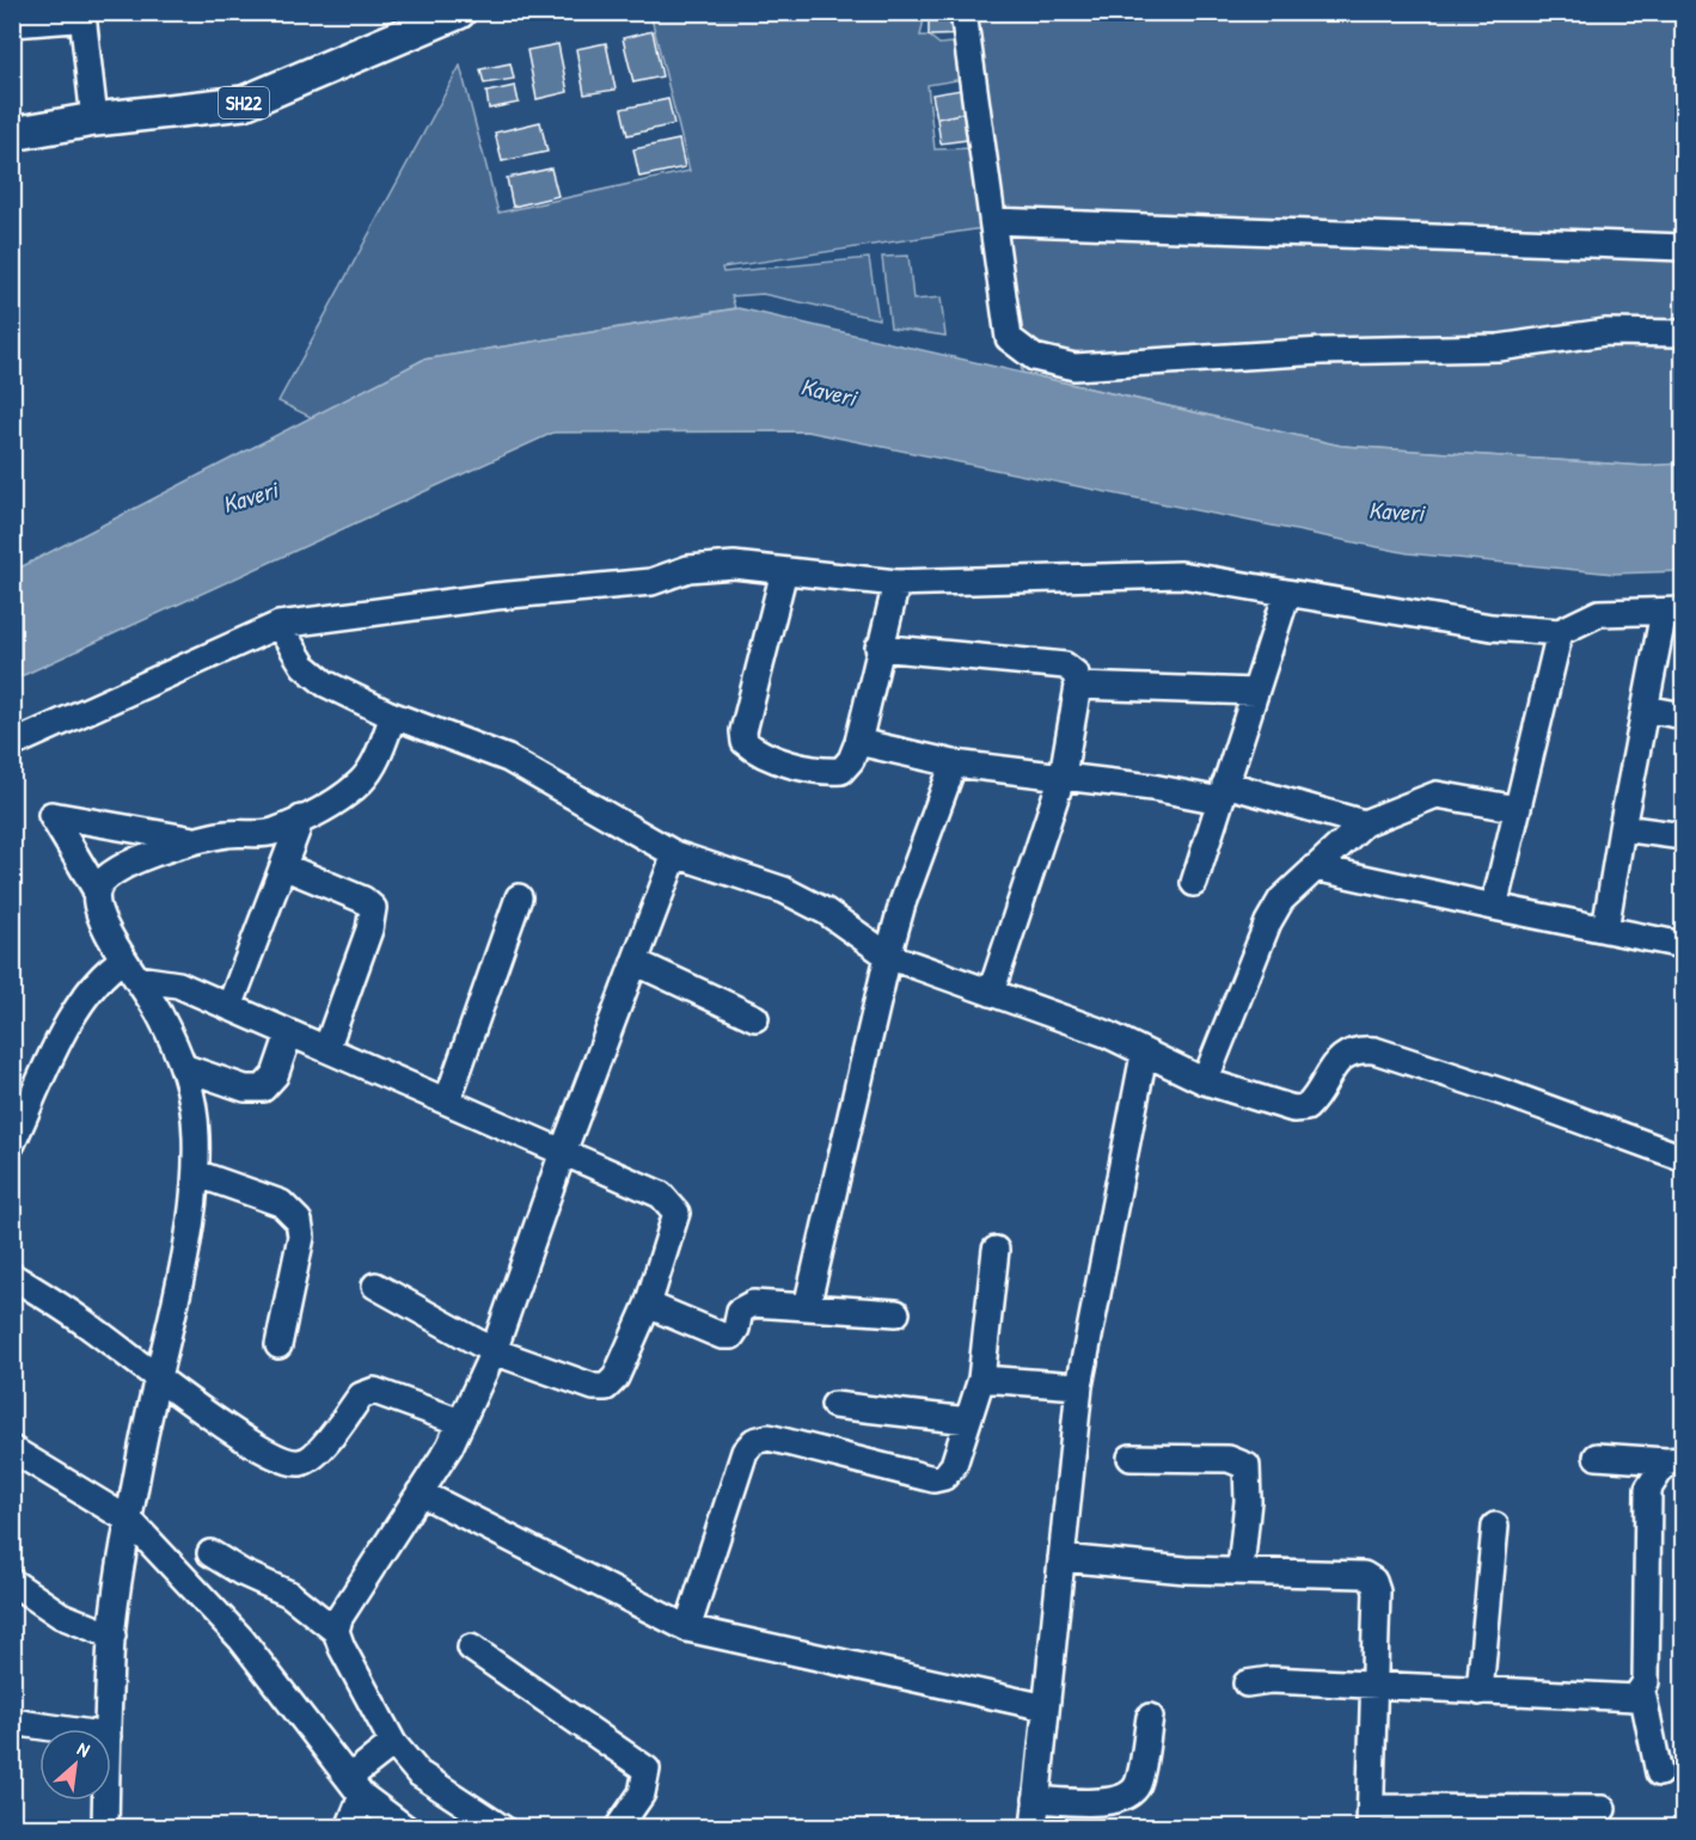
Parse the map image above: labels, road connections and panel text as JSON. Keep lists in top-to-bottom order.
{
  "streets": {
    "main road": ["SH22"]
  },
  "water": ["Kaveri"],
  "north": "top right"
}
